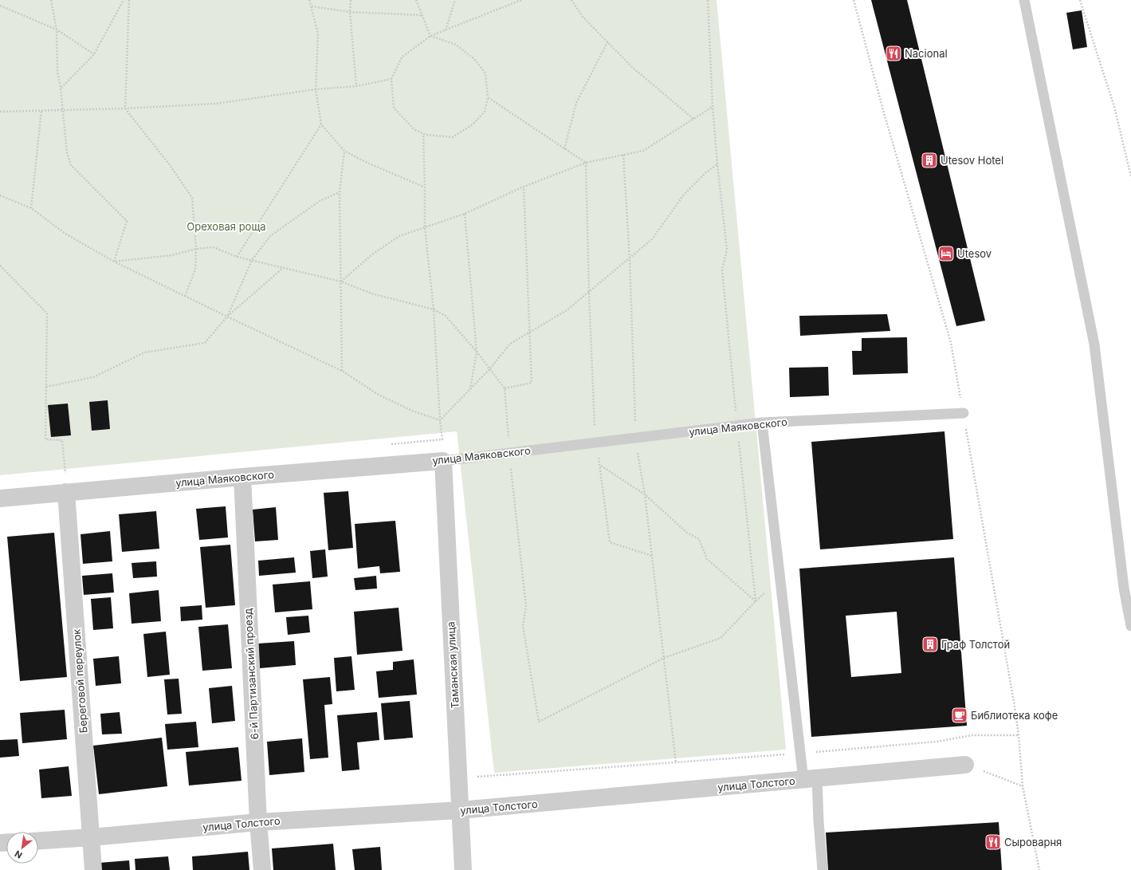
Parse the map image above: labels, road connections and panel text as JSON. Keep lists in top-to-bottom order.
{
  "streets": {
    "street": [
      "улица Маяковского",
      "Таманская улица",
      "6-й Партизанский проезд",
      "Береговой переулок",
      "улица Толстого"
    ]
  },
  "crossings": [
    ["улица Маяковского", "Таманская улица"],
    ["улица Маяковского", "6-й Партизанский проезд"],
    ["улица Маяковского", "Береговой переулок"],
    ["Таманская улица", "улица Толстого"],
    ["6-й Партизанский проезд", "улица Толстого"],
    ["Береговой переулок", "улица Толстого"]
  ],
  "parks": ["Ореховая роща"],
  "places": {
    "restaurant": ["Nacional", "Сыроварня"],
    "building": ["Utesov Hotel", "Граф Толстой"],
    "hotel": ["Utesov"],
    "cafe": ["Библиотека кофе"]
  },
  "north": "bottom left"
}
